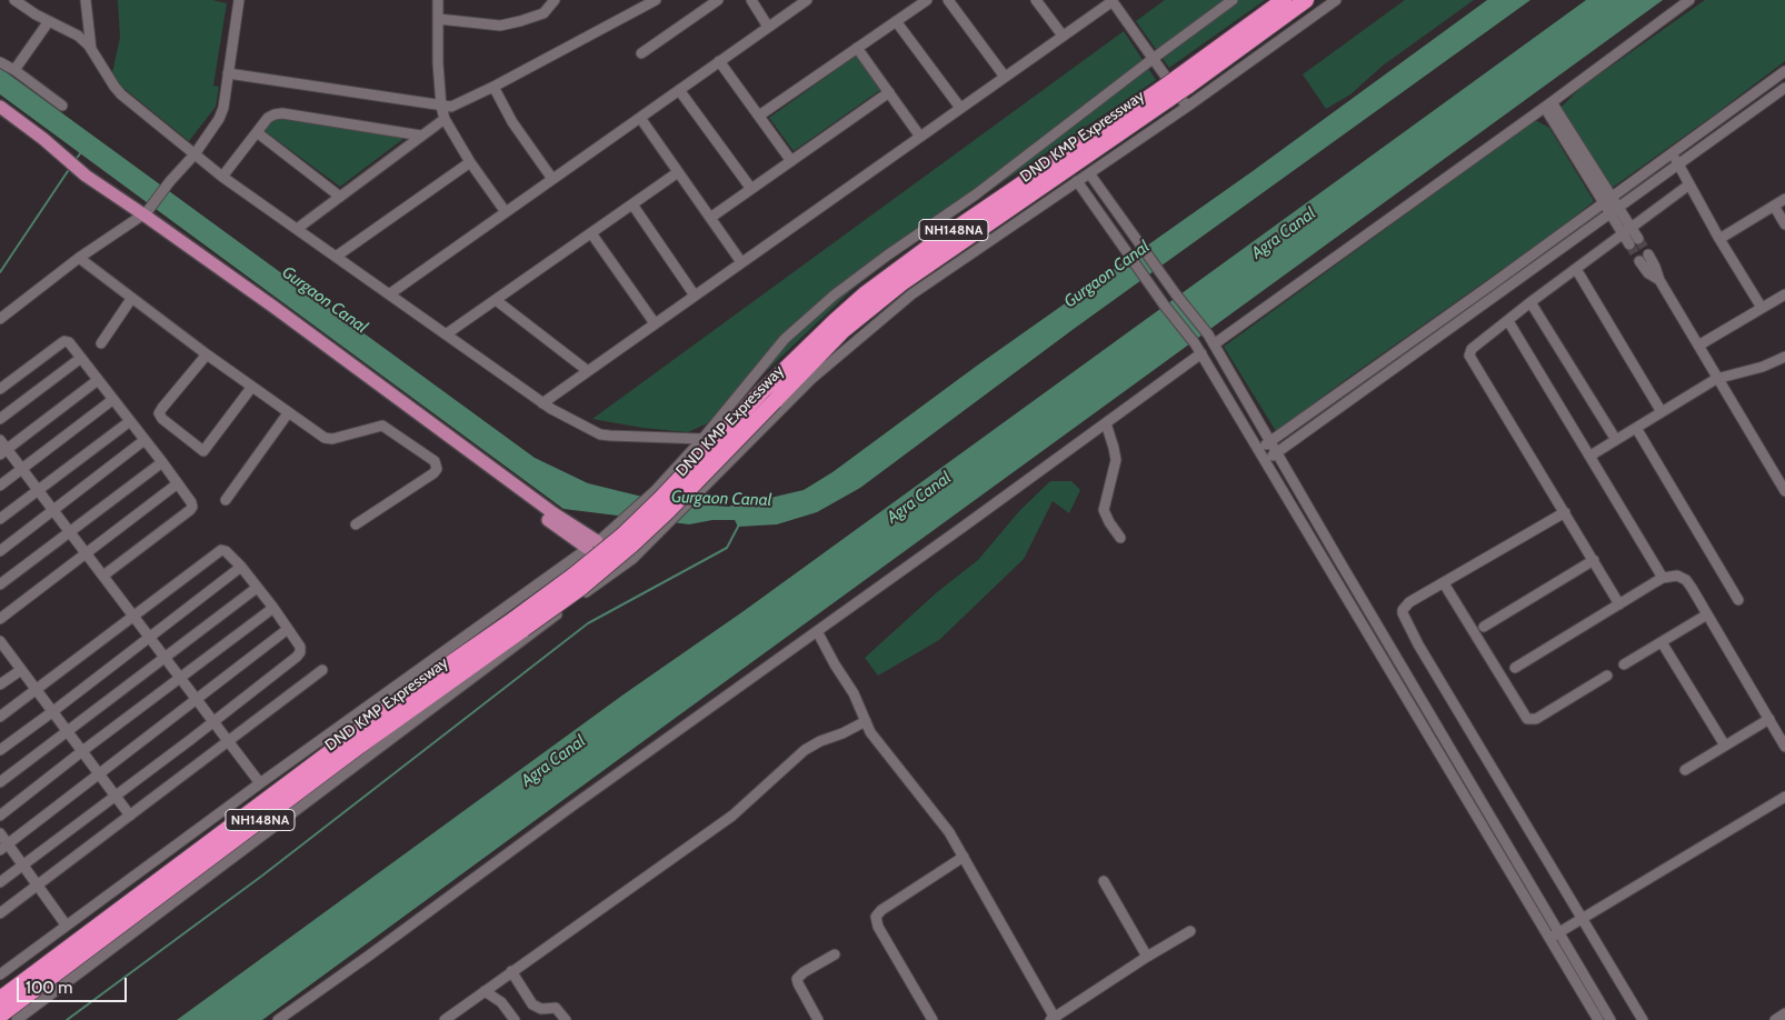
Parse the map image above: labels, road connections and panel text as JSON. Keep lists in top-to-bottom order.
{
  "streets": {
    "highway": ["DND KMP Expressway", "NH148NA"]
  },
  "water": ["Agra Canal", "Gurgaon Canal"],
  "scale_bar": "100 m"
}
